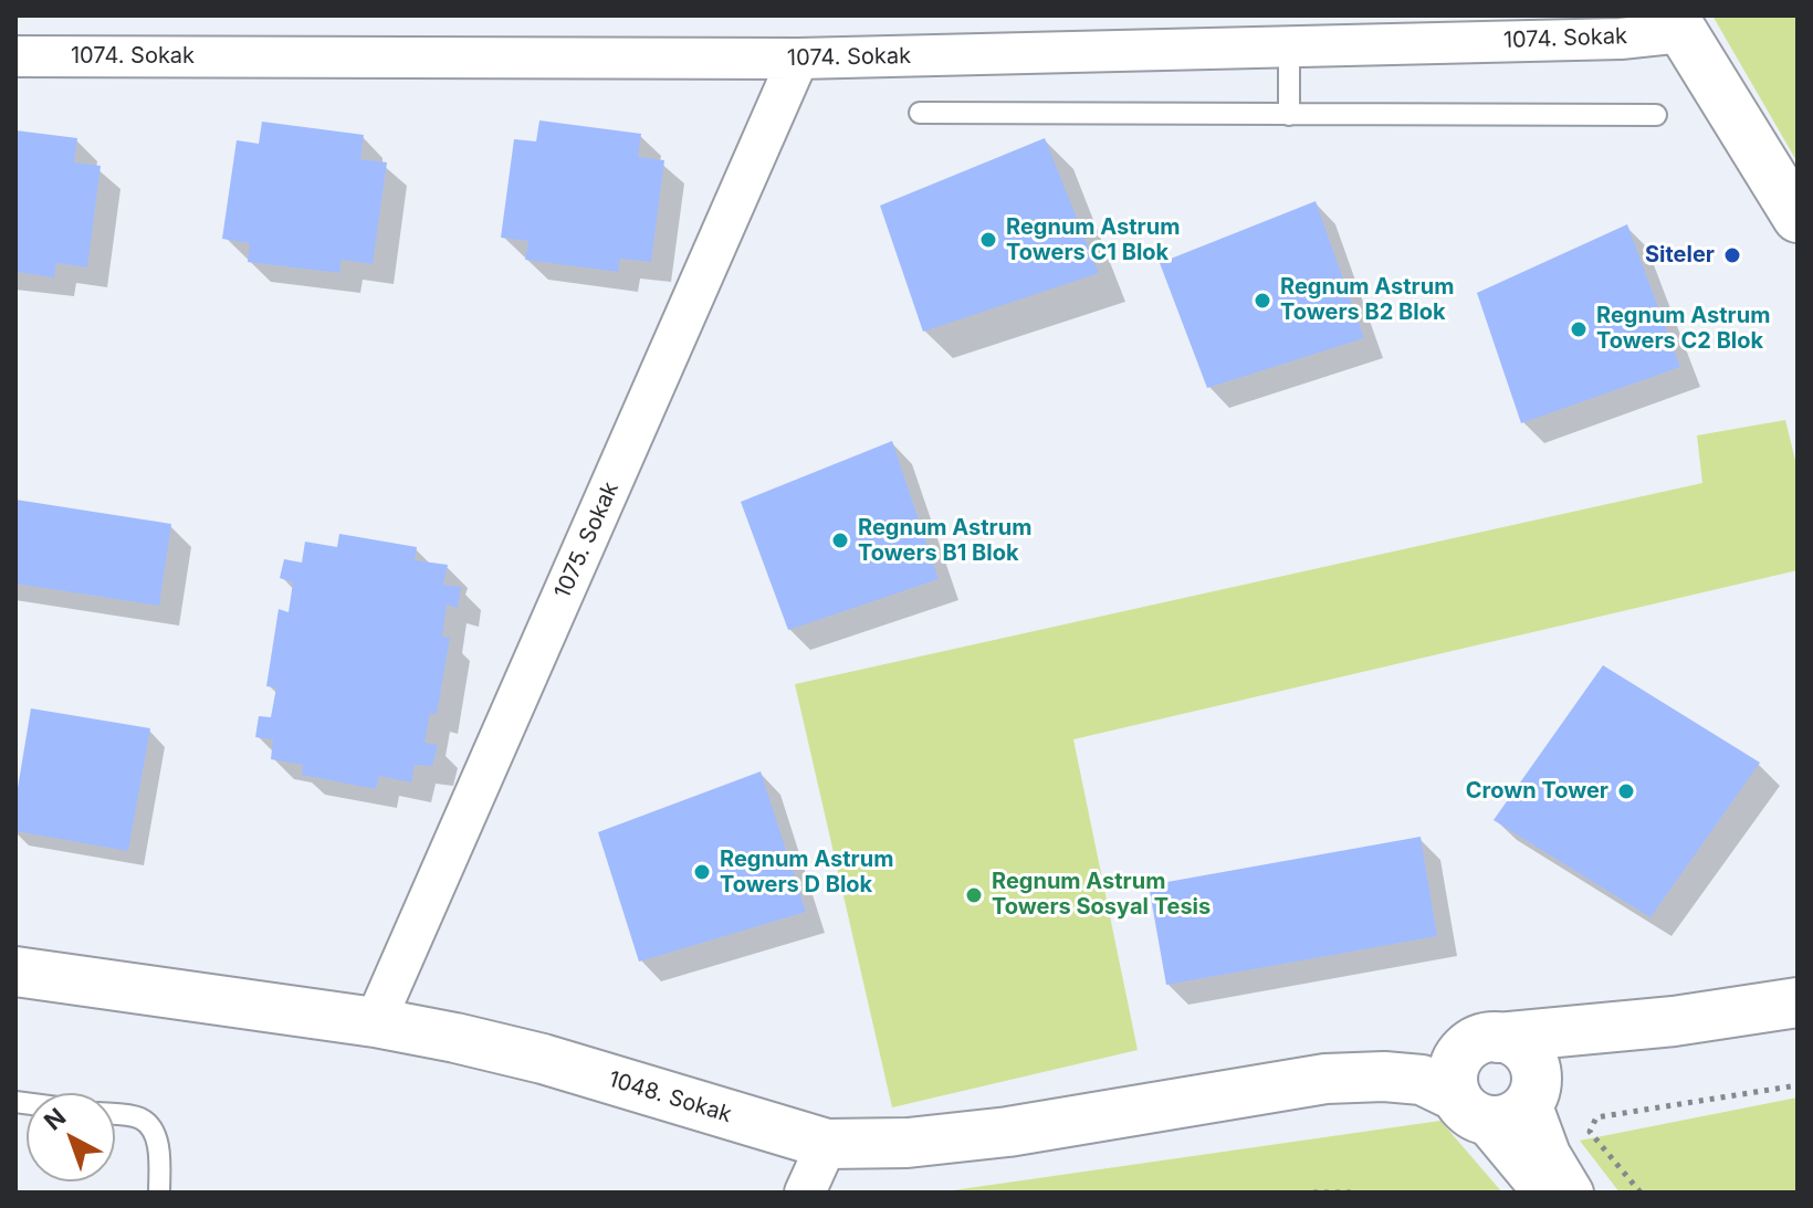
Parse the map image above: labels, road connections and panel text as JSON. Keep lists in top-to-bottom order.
{
  "streets": {
    "main road": ["1048. Sokak"],
    "street": ["1074. Sokak", "1075. Sokak"]
  },
  "crossings": [
    ["1074. Sokak", "1075. Sokak"],
    ["1075. Sokak", "1048. Sokak"]
  ],
  "places": [
    "Regnum Astrum Towers C1 Blok",
    "Siteler",
    "Regnum Astrum Towers B2 Blok",
    "Regnum Astrum Towers C2 Blok",
    "Regnum Astrum Towers B1 Blok",
    "Crown Tower",
    "Regnum Astrum Towers D Blok",
    "Regnum Astrum Towers Sosyal Tesis"
  ],
  "north": "top left"
}
